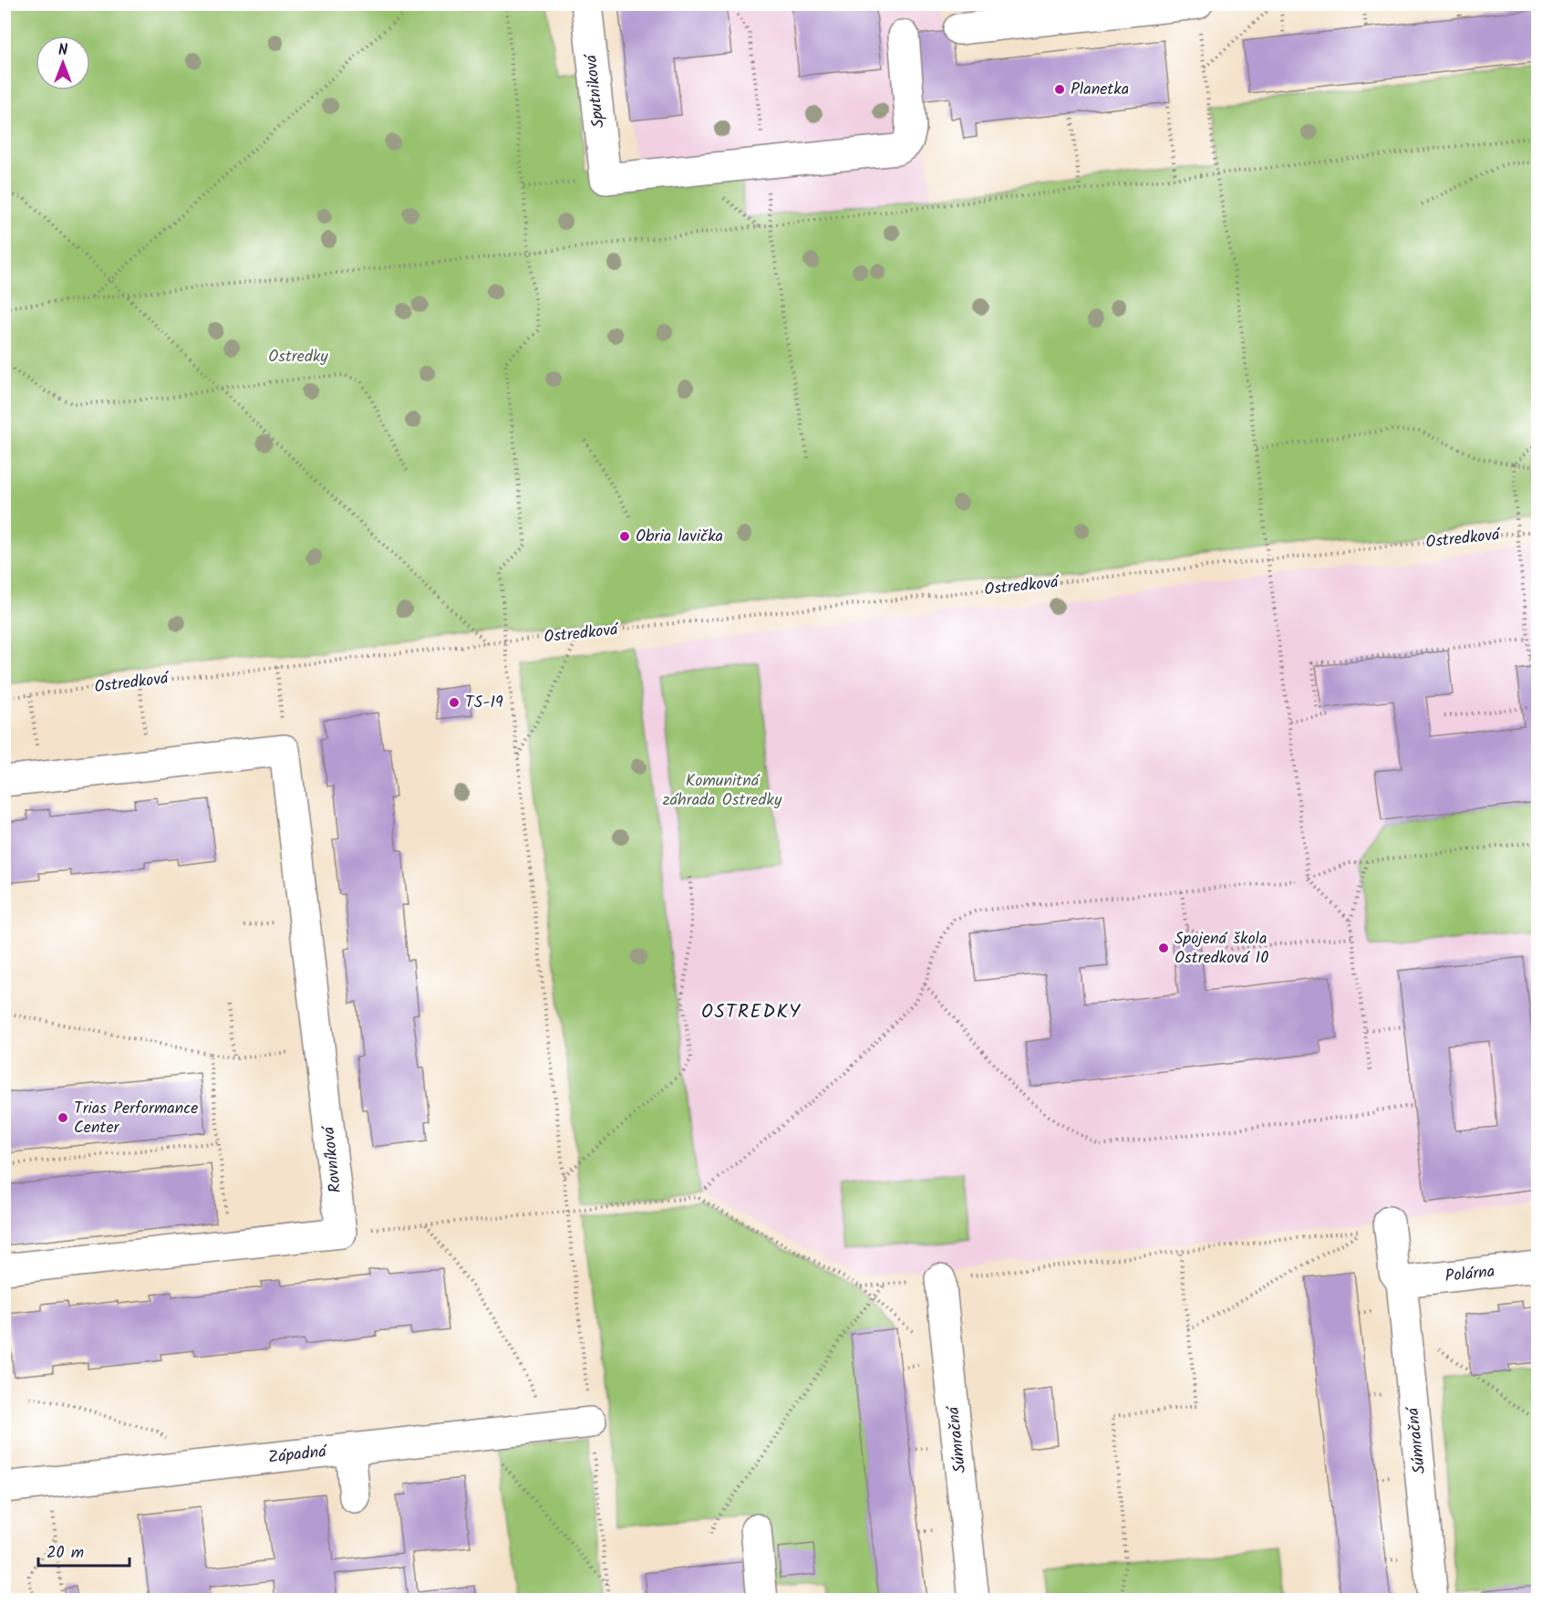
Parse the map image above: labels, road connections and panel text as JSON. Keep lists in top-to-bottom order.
{
  "streets": {
    "street": [
      "Sputniková",
      "Rovníková",
      "Polárna",
      "Súmračná",
      "Západná"
    ],
    "path": ["Ostredková"]
  },
  "crossings": [
    ["Polárna", "Súmračná"]
  ],
  "districts": ["OSTREDKY"],
  "parks": ["Ostredky", "Komunitná záhrada Ostredky"],
  "places": [
    "Planetka",
    "Obria lavička",
    "TS-19",
    "Spojená škola Ostredková 10",
    "Trias Performance Center"
  ],
  "scale_bar": "20 m",
  "north": "top"
}
